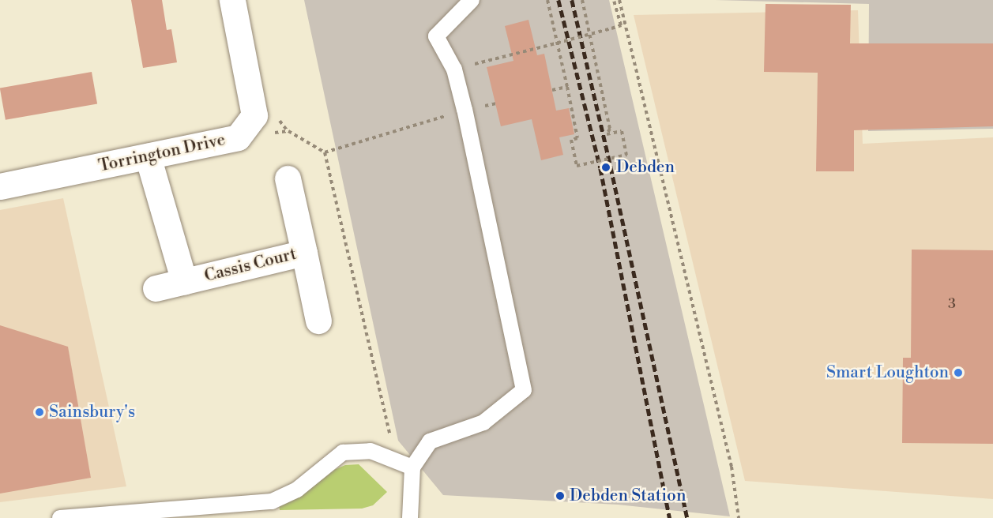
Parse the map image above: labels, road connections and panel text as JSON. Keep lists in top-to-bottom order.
{
  "streets": {
    "street": ["Torrington Drive", "Cassis Court"]
  },
  "crossings": [
    ["Torrington Drive", "Cassis Court"]
  ],
  "places": [
    "Debden",
    "Smart Loughton",
    "Sainsbury's",
    "Debden Station"
  ],
  "house_numbers": ["3"]
}
